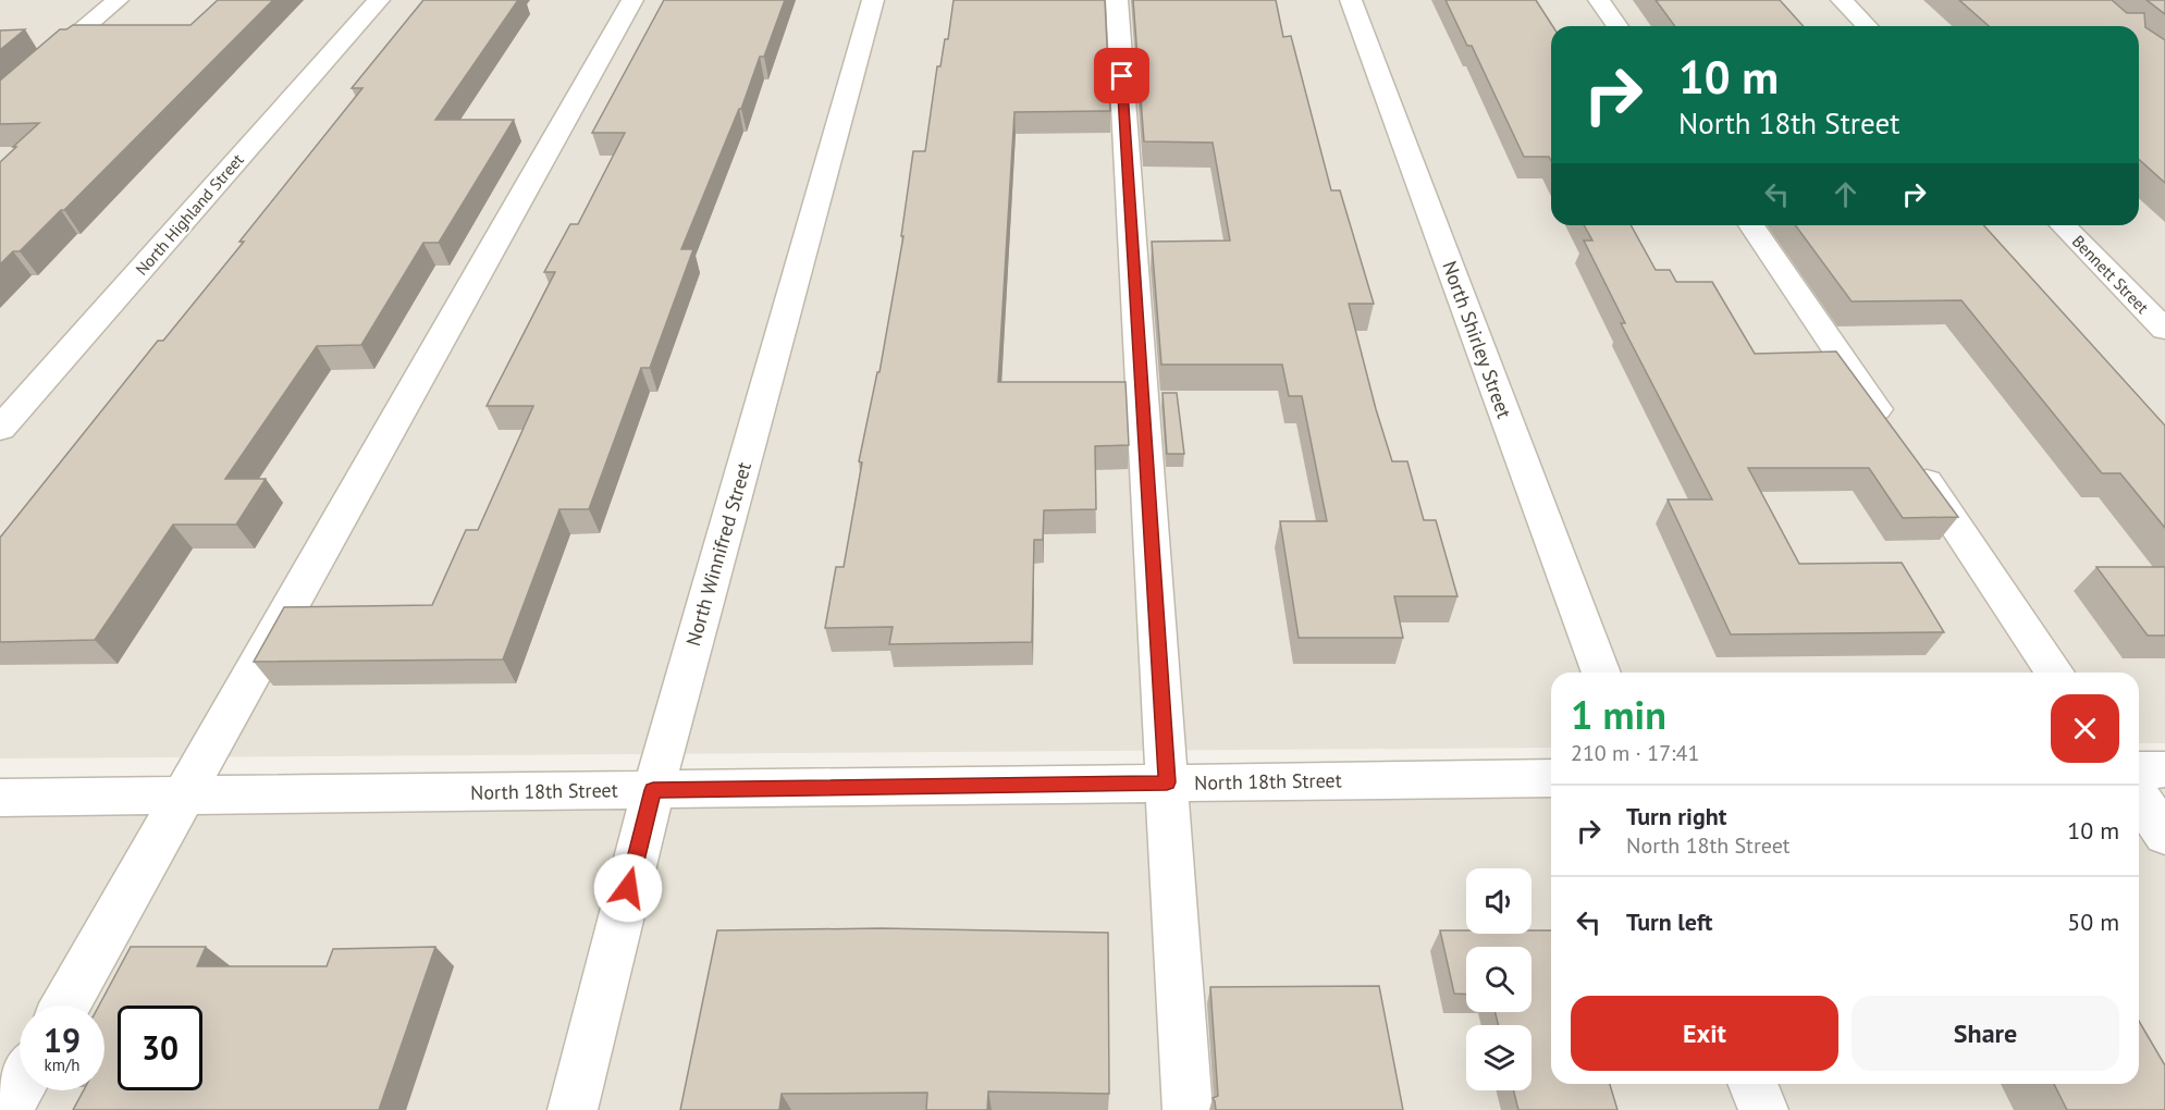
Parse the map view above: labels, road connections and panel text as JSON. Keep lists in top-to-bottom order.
{
  "streets": {
    "street": [
      "North Highland Street",
      "Bennett Street",
      "North Shirley Street",
      "North Winnifred Street",
      "North 18th Street"
    ]
  },
  "crossings": [
    ["North Winnifred Street", "North 18th Street"]
  ],
  "page": {
    "turn": ["10 m", "North 18th Street"],
    "heading": ["1 min", "210 m · 17:41"],
    "list": [
      {
        "name": "Turn right",
        "note": "North 18th Street",
        "value": "10 m"
      },
      {
        "name": "Turn left",
        "value": "50 m"
      }
    ],
    "buttons": ["Exit", "Share"],
    "speed": "19 km/h",
    "limit": "30"
  }
}
